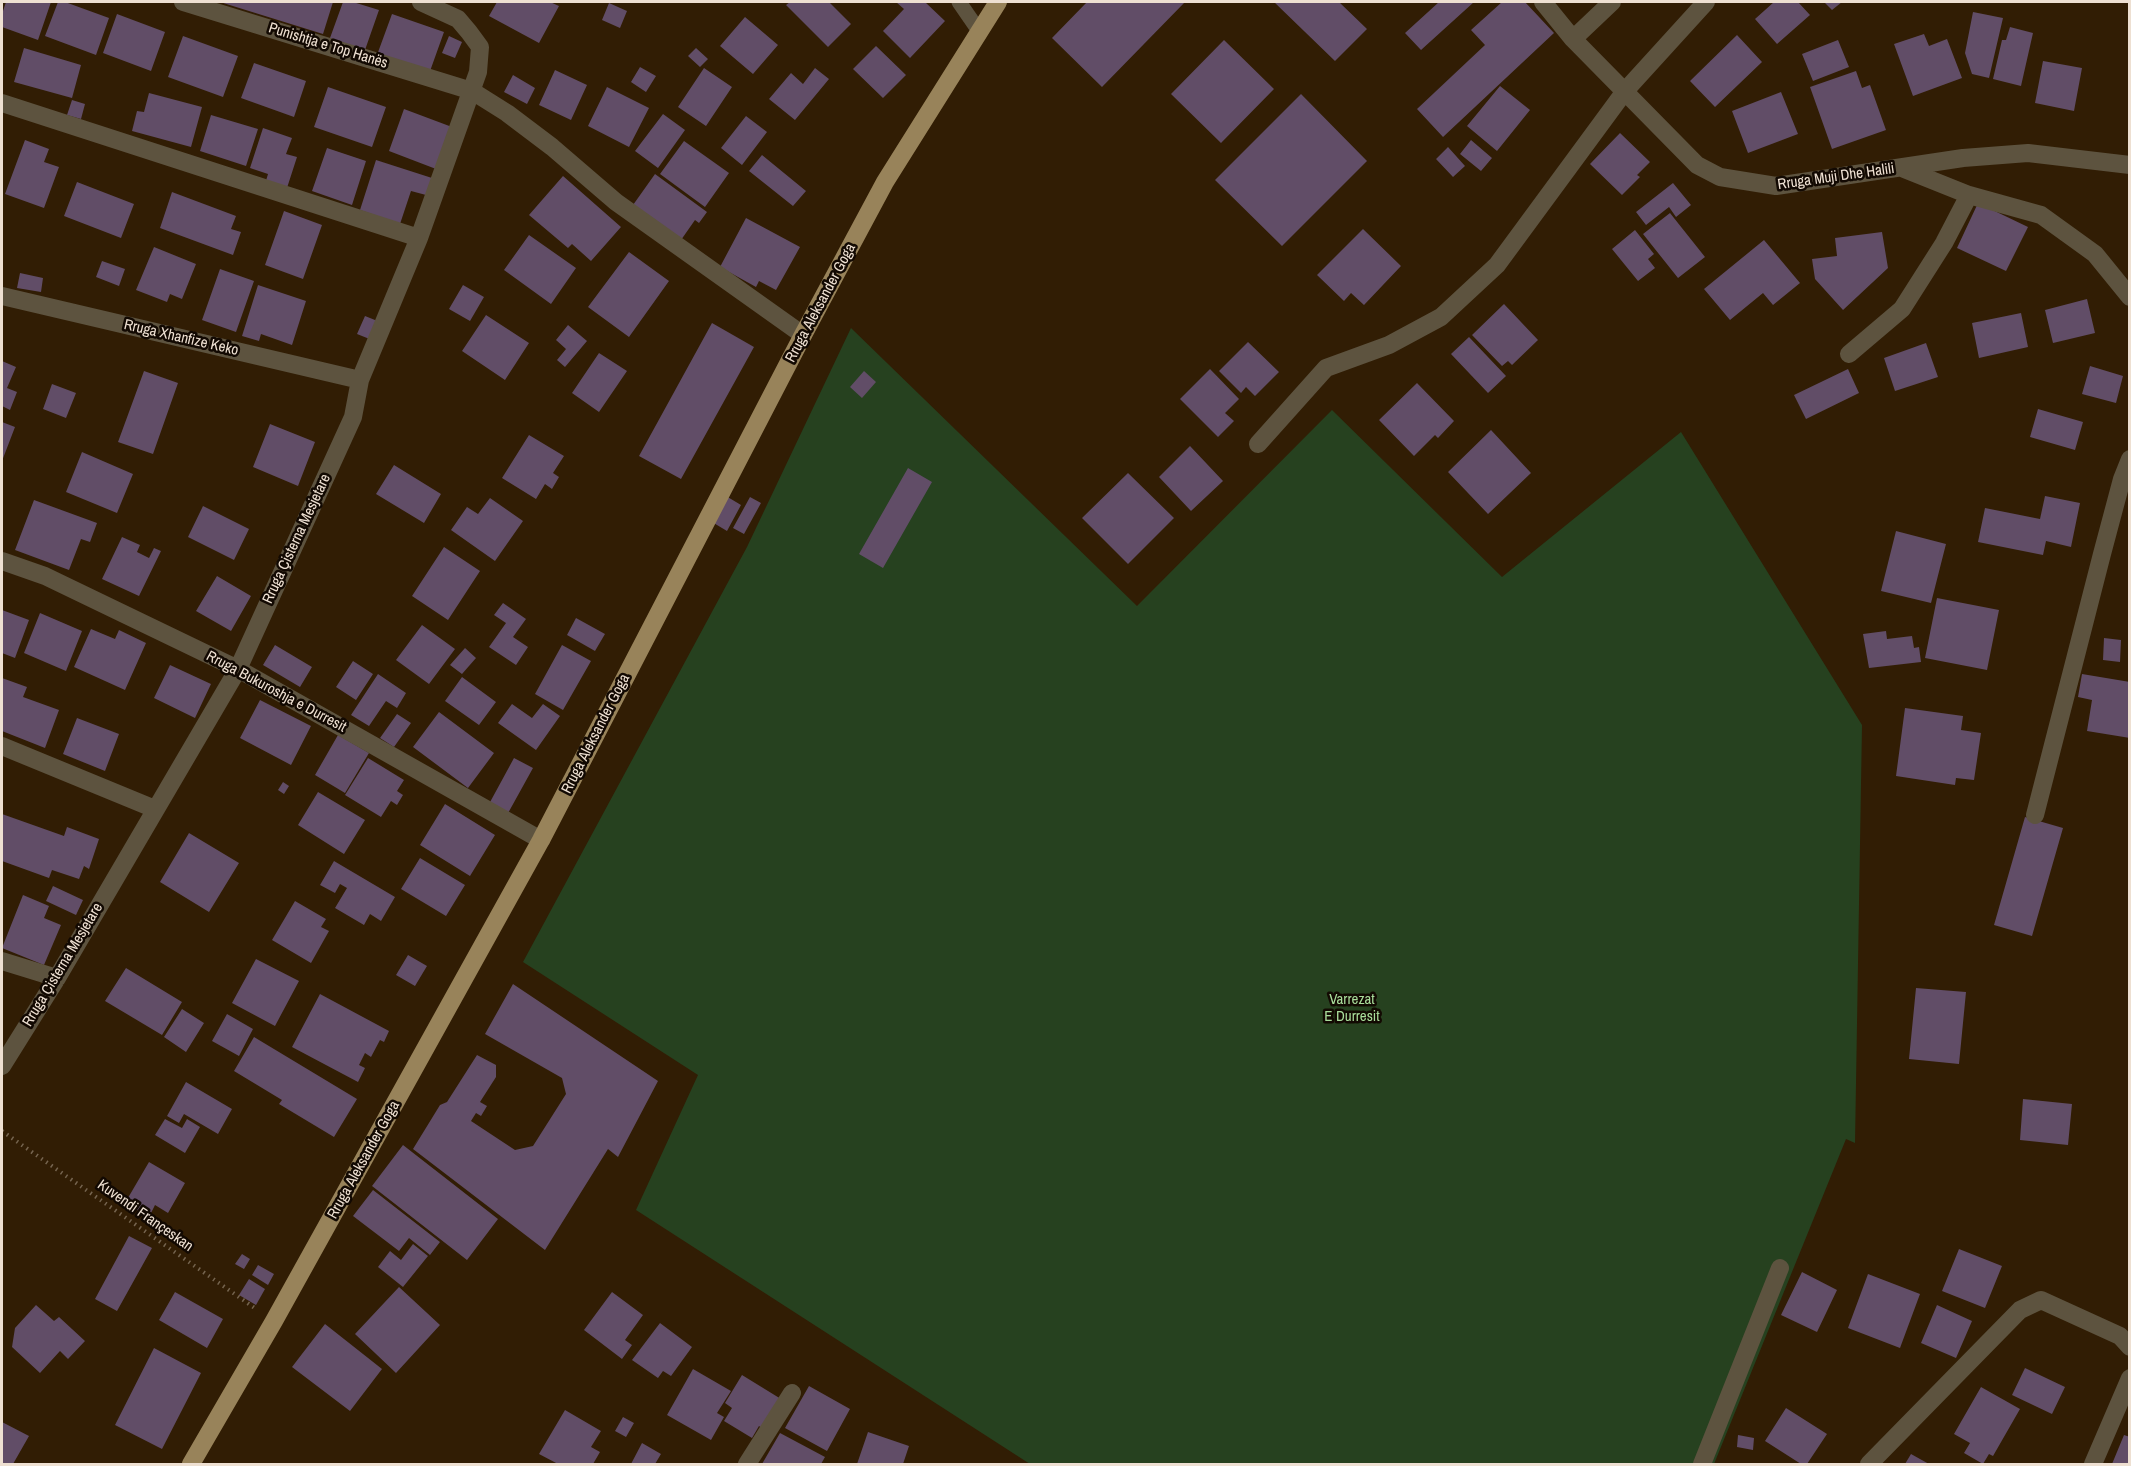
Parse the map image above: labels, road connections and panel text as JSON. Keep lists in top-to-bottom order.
{
  "streets": {
    "main road": ["Rruga Aleksander Goga"],
    "street": [
      "Punishtja e Top Hanës",
      "Rruga Muji Dhe Halili",
      "Rruga Xhanfize Keko",
      "Rruga Çisterna Mesjetare",
      "Rruga Bukuroshja e Durresit"
    ],
    "path": ["Kuvendi Françeskan"]
  },
  "crossings": [
    ["Punishtja e Top Hanës", "Rruga Aleksander Goga"],
    ["Punishtja e Top Hanës", "Rruga Çisterna Mesjetare"],
    ["Rruga Aleksander Goga", "Rruga Bukuroshja e Durresit"],
    ["Rruga Aleksander Goga", "Kuvendi Françeskan"],
    ["Rruga Xhanfize Keko", "Rruga Çisterna Mesjetare"],
    ["Rruga Çisterna Mesjetare", "Rruga Bukuroshja e Durresit"]
  ],
  "parks": ["Varrezat E Durresit"]
}
